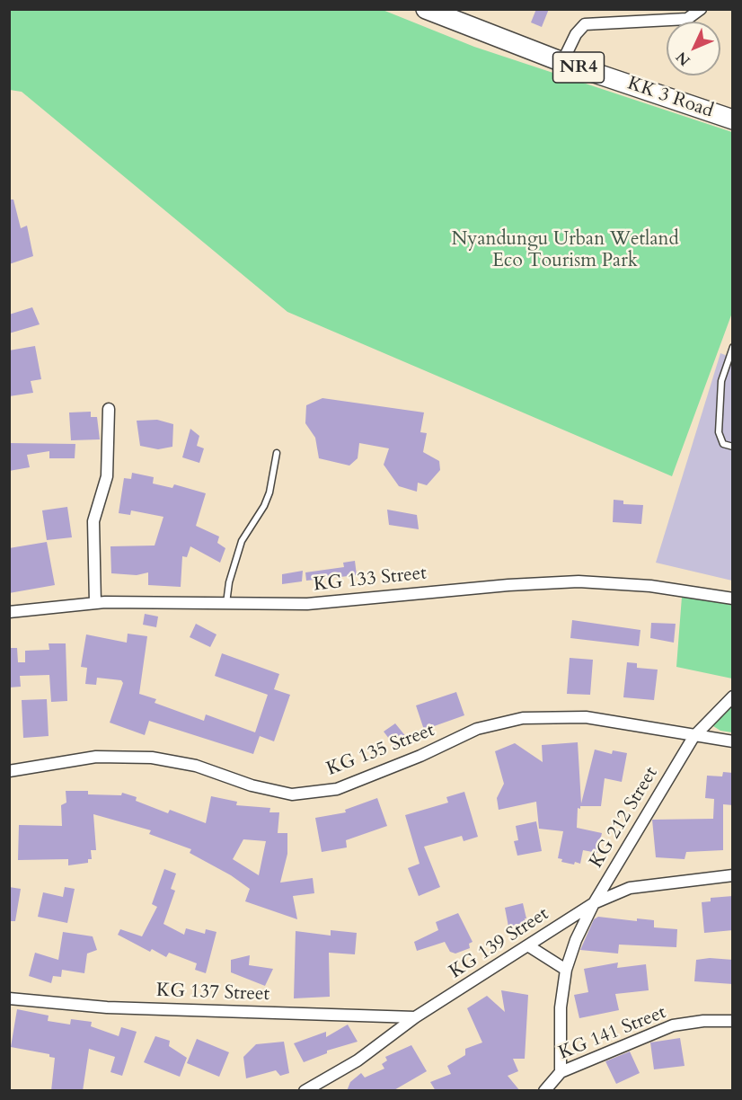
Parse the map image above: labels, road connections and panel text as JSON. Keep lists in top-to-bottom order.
{
  "streets": {
    "highway": ["NR4", "KK 3 Road"],
    "street": [
      "KG 133 Street",
      "KG 135 Street",
      "KG 212 Street",
      "KG 139 Street",
      "KG 137 Street",
      "KG 141 Street"
    ]
  },
  "crossings": [
    ["KG 135 Street", "KG 212 Street"],
    ["KG 212 Street", "KG 139 Street"],
    ["KG 212 Street", "KG 141 Street"],
    ["KG 139 Street", "KG 137 Street"]
  ],
  "parks": ["Nyandungu Urban Wetland Eco Tourism Park"],
  "north": "bottom left"
}
